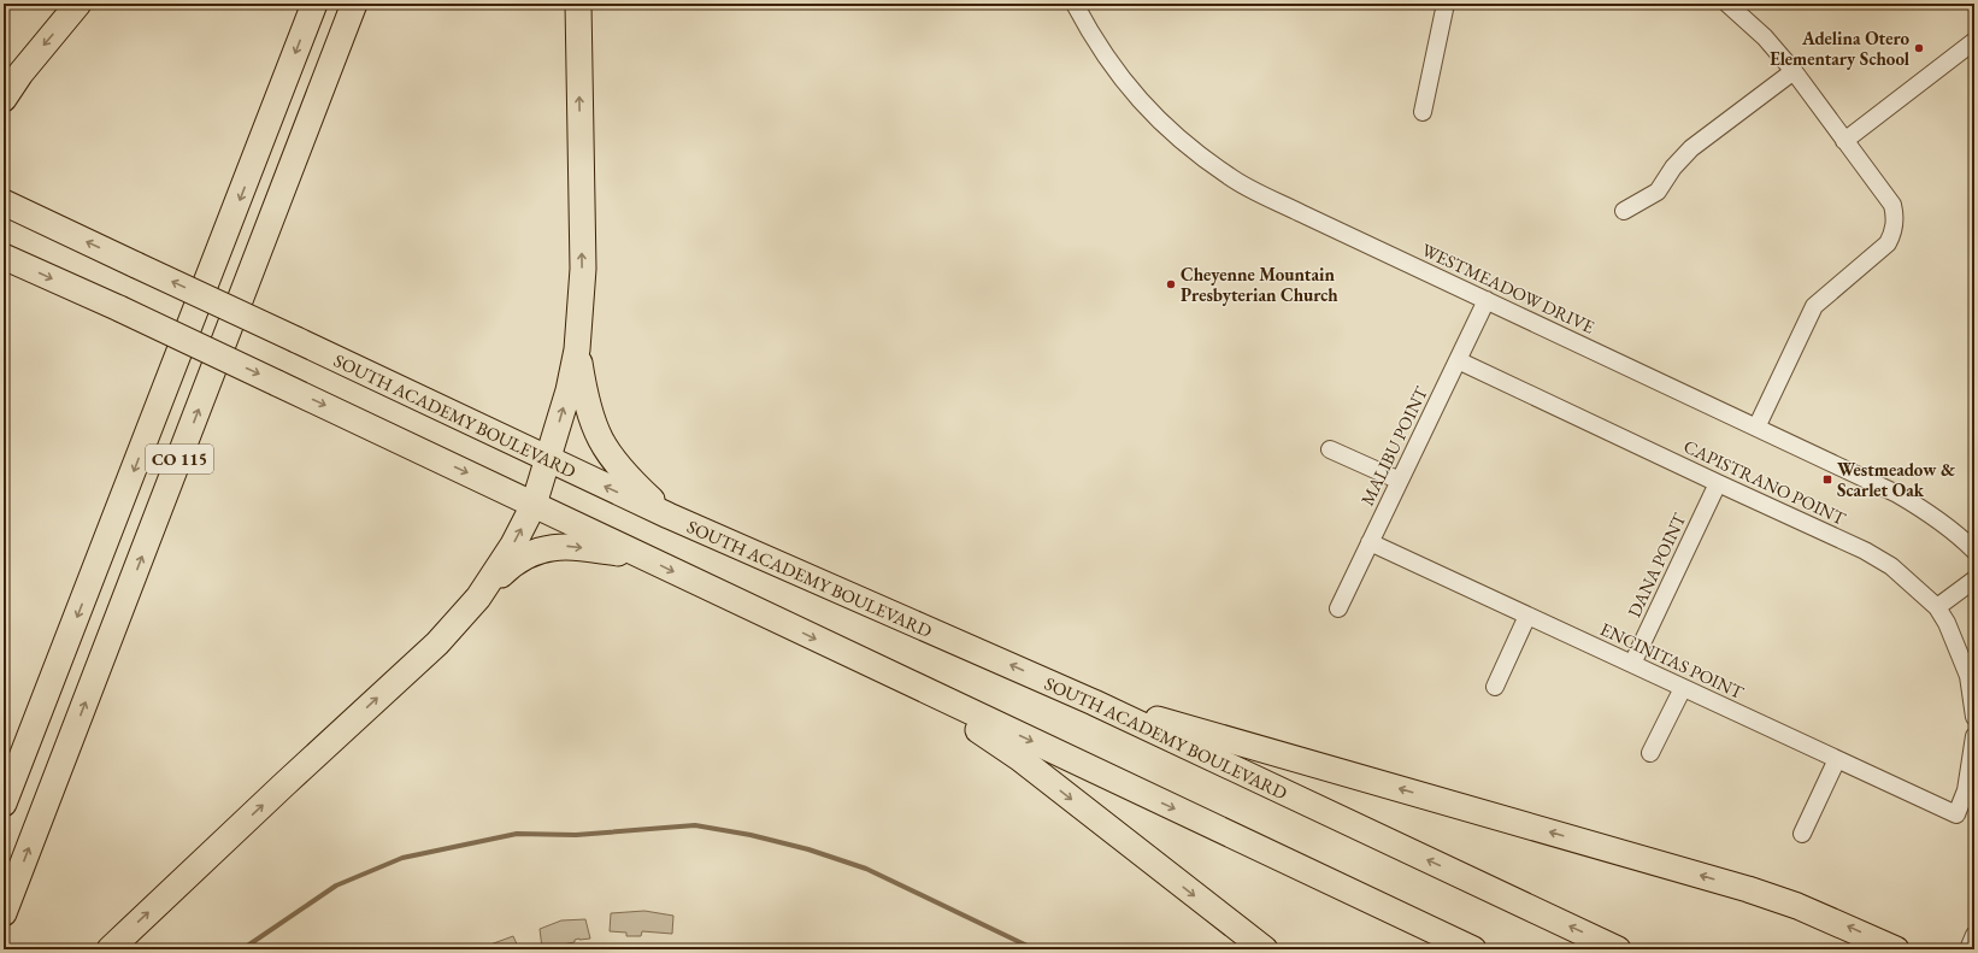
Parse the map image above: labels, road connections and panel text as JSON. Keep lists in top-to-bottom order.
{
  "streets": {
    "highway": ["SOUTH ACADEMY BOULEVARD", "CO 115"],
    "street": [
      "WESTMEADOW DRIVE",
      "MALIBU POINT",
      "CAPISTRANO POINT",
      "DANA POINT",
      "ENCINITAS POINT"
    ]
  },
  "crossings": [
    ["WESTMEADOW DRIVE", "MALIBU POINT"],
    ["MALIBU POINT", "CAPISTRANO POINT"],
    ["MALIBU POINT", "ENCINITAS POINT"],
    ["CAPISTRANO POINT", "DANA POINT"],
    ["DANA POINT", "ENCINITAS POINT"]
  ],
  "places": {
    "other": ["Adelina Otero Elementary School", "Cheyenne Mountain Presbyterian Church"],
    "transit": ["Westmeadow & Scarlet Oak"]
  }
}
